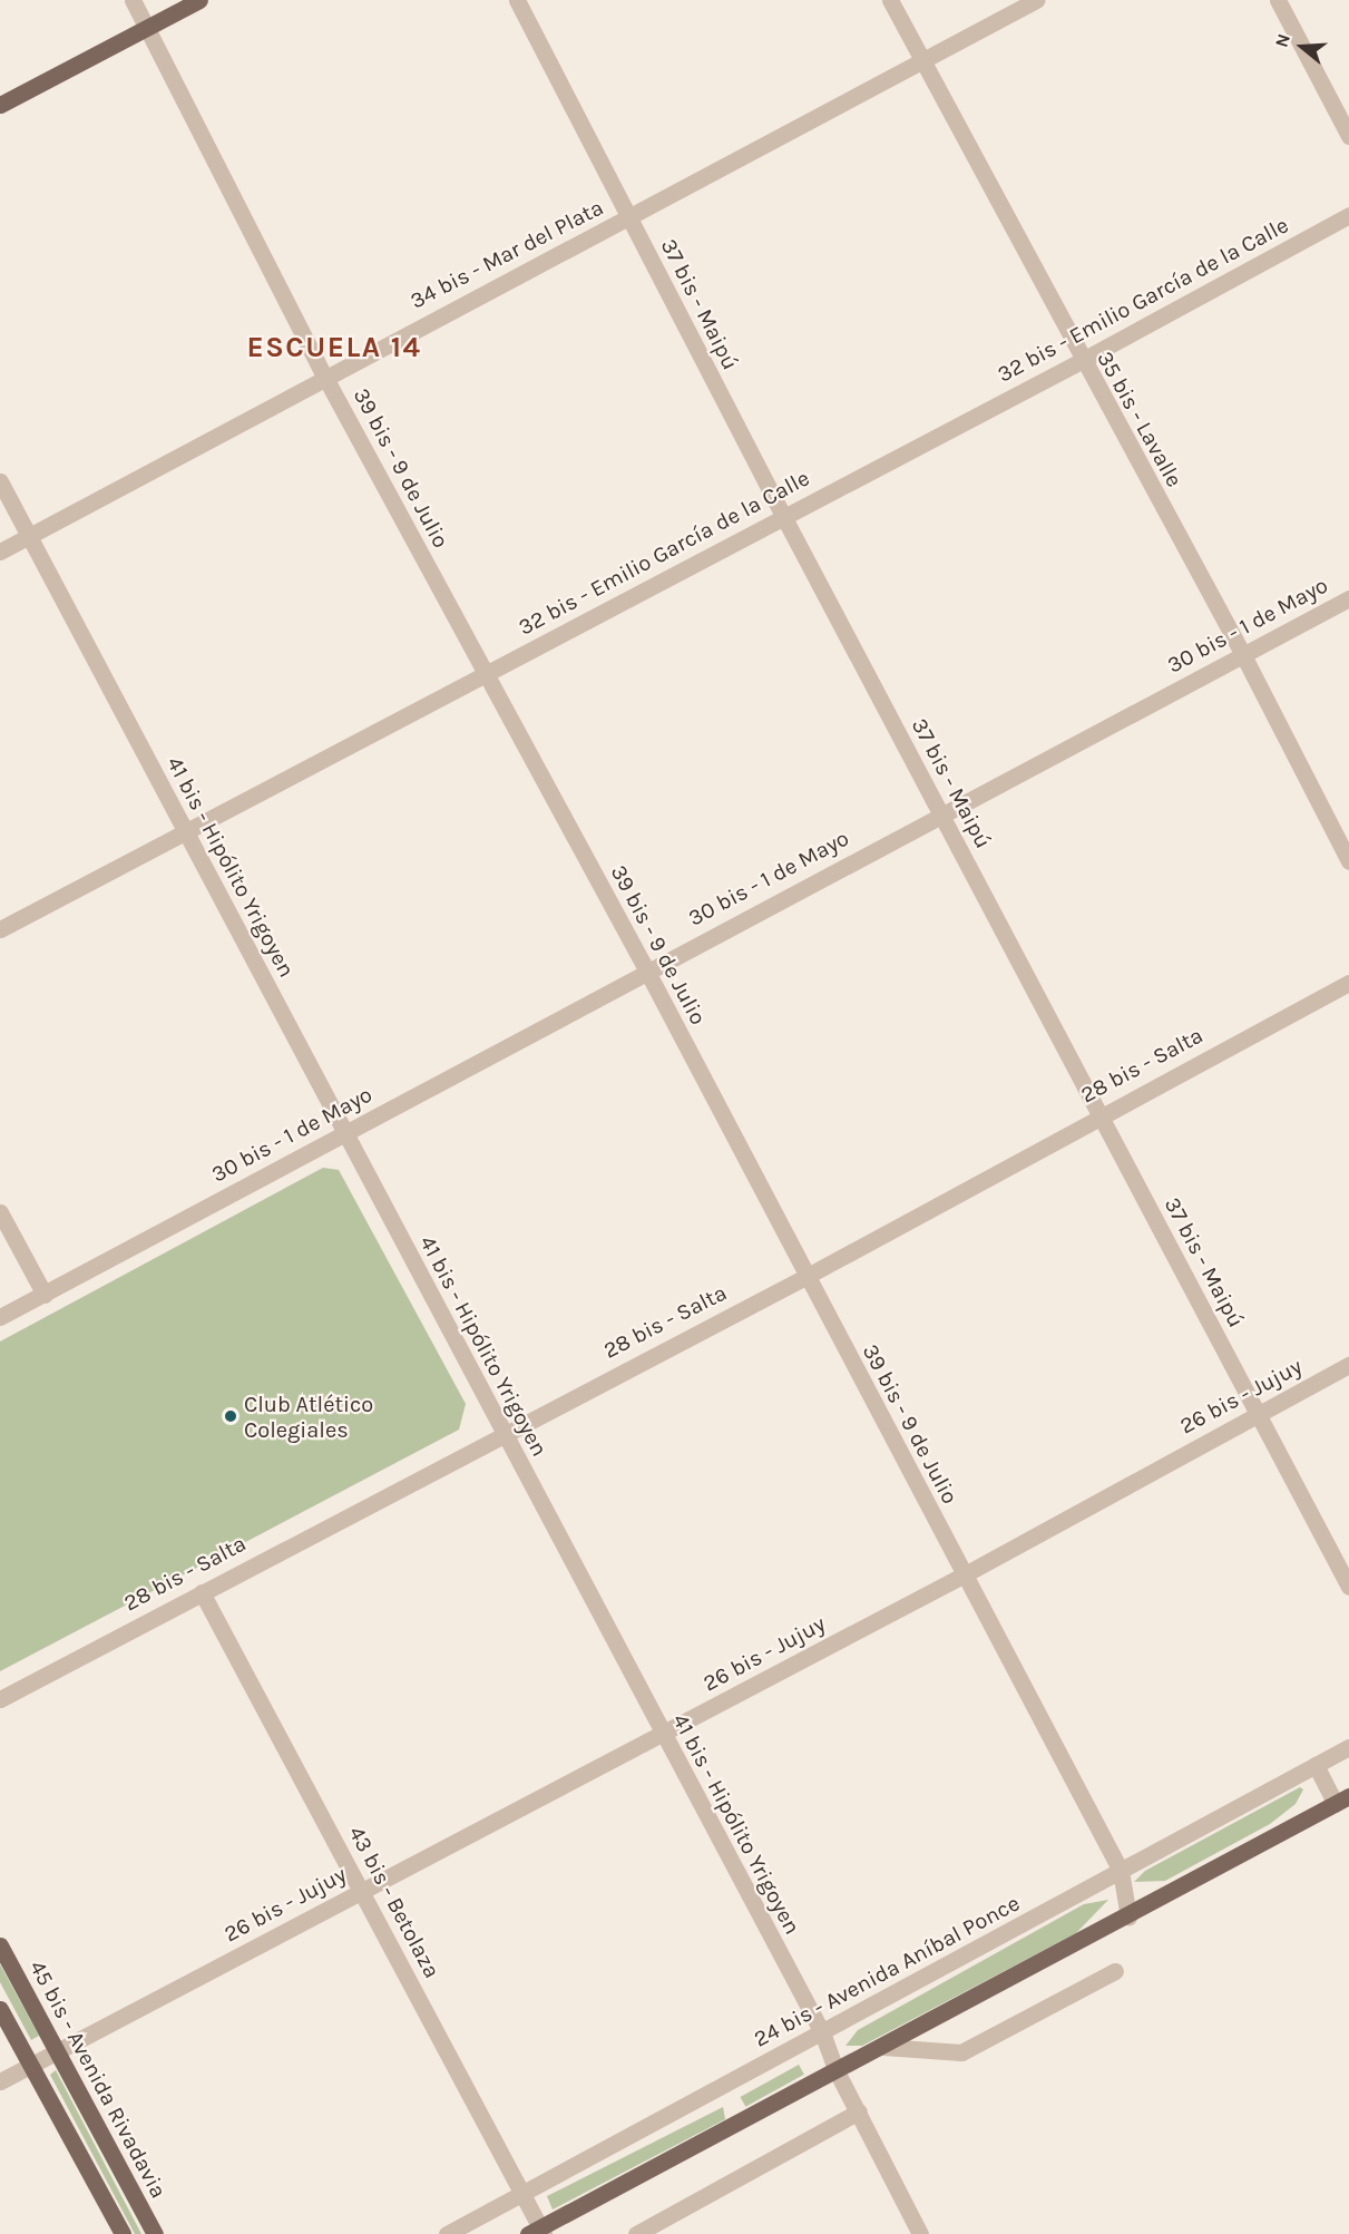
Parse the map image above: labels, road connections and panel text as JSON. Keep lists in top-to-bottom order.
{
  "streets": {
    "main road": ["45 bis - Avenida Rivadavia"],
    "street": [
      "34 bis - Mar del Plata",
      "32 bis - Emilio García de la Calle",
      "37 bis - Maipú",
      "35 bis - Lavalle",
      "39 bis - 9 de Julio",
      "30 bis - 1 de Mayo",
      "41 bis - Hipólito Yrigoyen",
      "28 bis - Salta",
      "26 bis - Jujuy",
      "43 bis - Betolaza",
      "24 bis - Avenida Aníbal Ponce"
    ]
  },
  "crossings": [
    ["34 bis - Mar del Plata", "37 bis - Maipú"],
    ["34 bis - Mar del Plata", "35 bis - Lavalle"],
    ["34 bis - Mar del Plata", "39 bis - 9 de Julio"],
    ["34 bis - Mar del Plata", "41 bis - Hipólito Yrigoyen"],
    ["32 bis - Emilio García de la Calle", "37 bis - Maipú"],
    ["32 bis - Emilio García de la Calle", "35 bis - Lavalle"],
    ["32 bis - Emilio García de la Calle", "39 bis - 9 de Julio"],
    ["32 bis - Emilio García de la Calle", "41 bis - Hipólito Yrigoyen"],
    ["37 bis - Maipú", "30 bis - 1 de Mayo"],
    ["37 bis - Maipú", "28 bis - Salta"],
    ["37 bis - Maipú", "26 bis - Jujuy"],
    ["35 bis - Lavalle", "30 bis - 1 de Mayo"],
    ["39 bis - 9 de Julio", "30 bis - 1 de Mayo"],
    ["39 bis - 9 de Julio", "28 bis - Salta"],
    ["39 bis - 9 de Julio", "26 bis - Jujuy"],
    ["39 bis - 9 de Julio", "24 bis - Avenida Aníbal Ponce"],
    ["30 bis - 1 de Mayo", "41 bis - Hipólito Yrigoyen"],
    ["41 bis - Hipólito Yrigoyen", "28 bis - Salta"],
    ["41 bis - Hipólito Yrigoyen", "26 bis - Jujuy"],
    ["41 bis - Hipólito Yrigoyen", "24 bis - Avenida Aníbal Ponce"],
    ["28 bis - Salta", "43 bis - Betolaza"],
    ["26 bis - Jujuy", "43 bis - Betolaza"],
    ["26 bis - Jujuy", "45 bis - Avenida Rivadavia"],
    ["43 bis - Betolaza", "24 bis - Avenida Aníbal Ponce"]
  ],
  "districts": ["ESCUELA 14"],
  "places": ["Club Atlético Colegiales"],
  "north": "left"
}
